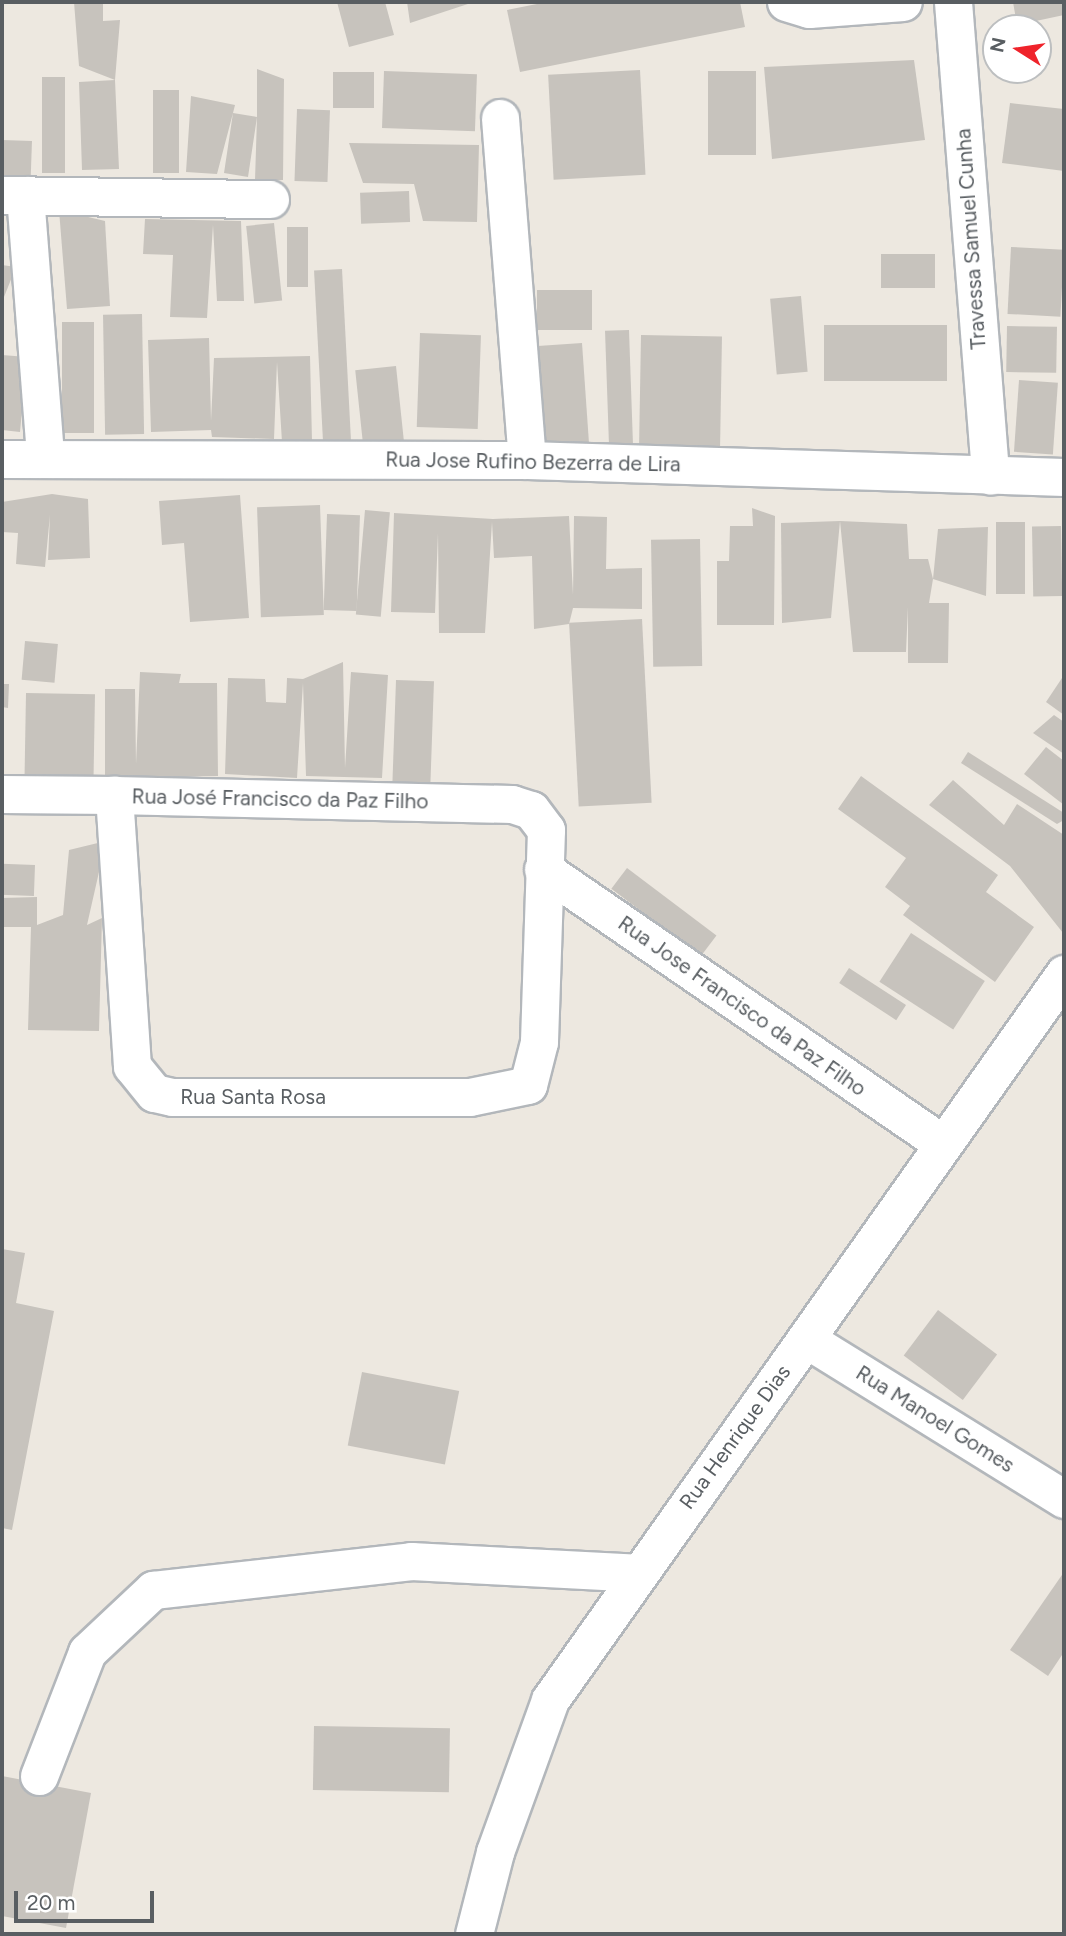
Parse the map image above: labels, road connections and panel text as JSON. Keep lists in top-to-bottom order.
{
  "streets": {
    "street": [
      "Travessa Samuel Cunha",
      "Rua Jose Rufino Bezerra de Lira",
      "Rua José Francisco da Paz Filho",
      "Rua Jose Francisco da Paz Filho",
      "Rua Santa Rosa",
      "Rua Manoel Gomes",
      "Rua Henrique Dias"
    ]
  },
  "crossings": [
    ["Travessa Samuel Cunha", "Rua Jose Rufino Bezerra de Lira"],
    ["Rua José Francisco da Paz Filho", "Rua Jose Francisco da Paz Filho"],
    ["Rua José Francisco da Paz Filho", "Rua Santa Rosa"],
    ["Rua Jose Francisco da Paz Filho", "Rua Santa Rosa"],
    ["Rua Jose Francisco da Paz Filho", "Rua Henrique Dias"],
    ["Rua Manoel Gomes", "Rua Henrique Dias"]
  ],
  "scale_bar": "20 m",
  "north": "left"
}
